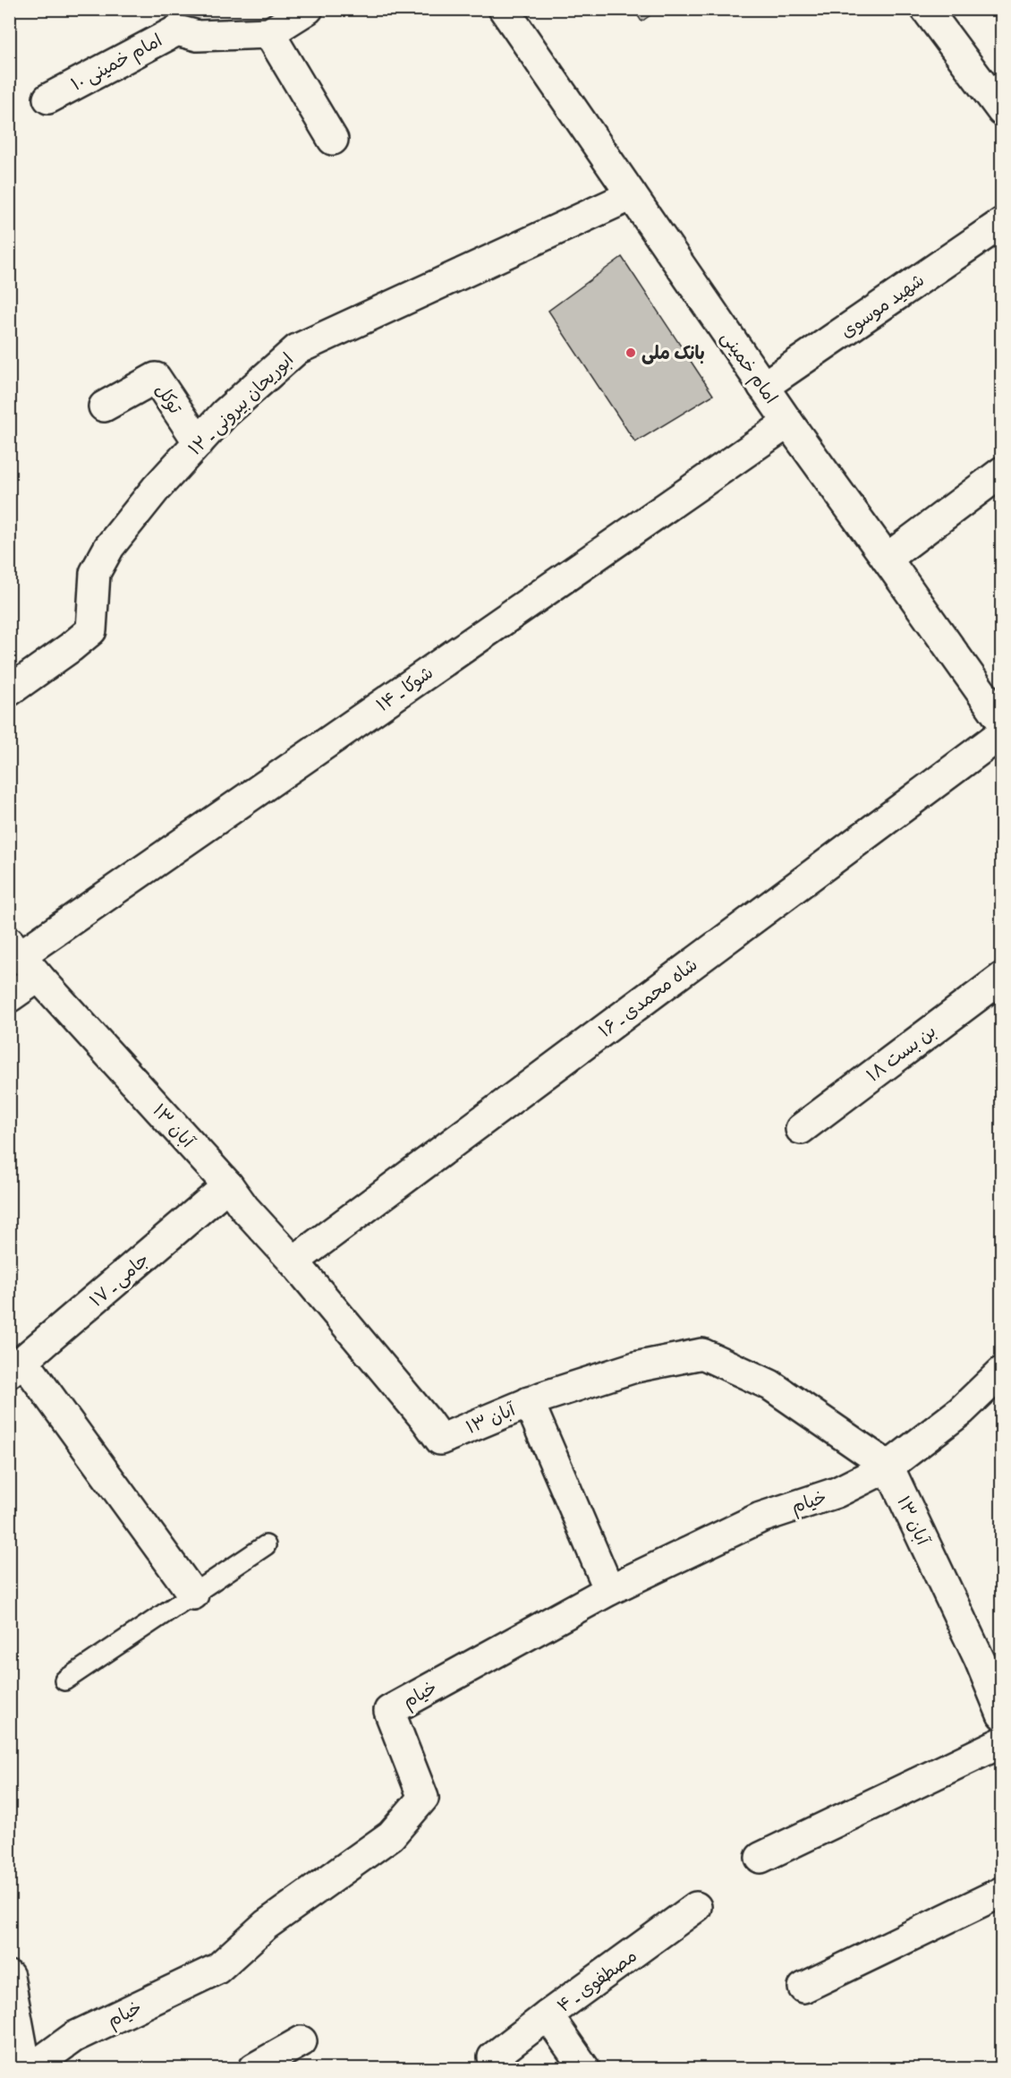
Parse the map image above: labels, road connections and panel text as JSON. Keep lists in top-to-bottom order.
{
  "streets": {
    "street": [
      "امام خمینی ۱۰",
      "شهید موسوی",
      "امام خمینی",
      "توکل",
      "ابوریحان بیرونی ـ ۱۲",
      "شوکا ـ ۱۴",
      "شاه محمدی ـ ۱۶",
      "بن بست ۱۸",
      "۱۳ آبان",
      "جامی ـ ۱۷",
      "خیام",
      "مصطفوی ـ ۴"
    ]
  },
  "crossings": [
    ["شهید موسوی", "امام خمینی"],
    ["امام خمینی", "ابوریحان بیرونی ـ ۱۲"],
    ["امام خمینی", "شوکا ـ ۱۴"],
    ["توکل", "ابوریحان بیرونی ـ ۱۲"],
    ["شوکا ـ ۱۴", "۱۳ آبان"],
    ["شاه محمدی ـ ۱۶", "۱۳ آبان"],
    ["۱۳ آبان", "جامی ـ ۱۷"],
    ["۱۳ آبان", "خیام"]
  ],
  "places": ["بانک ملی"]
}
